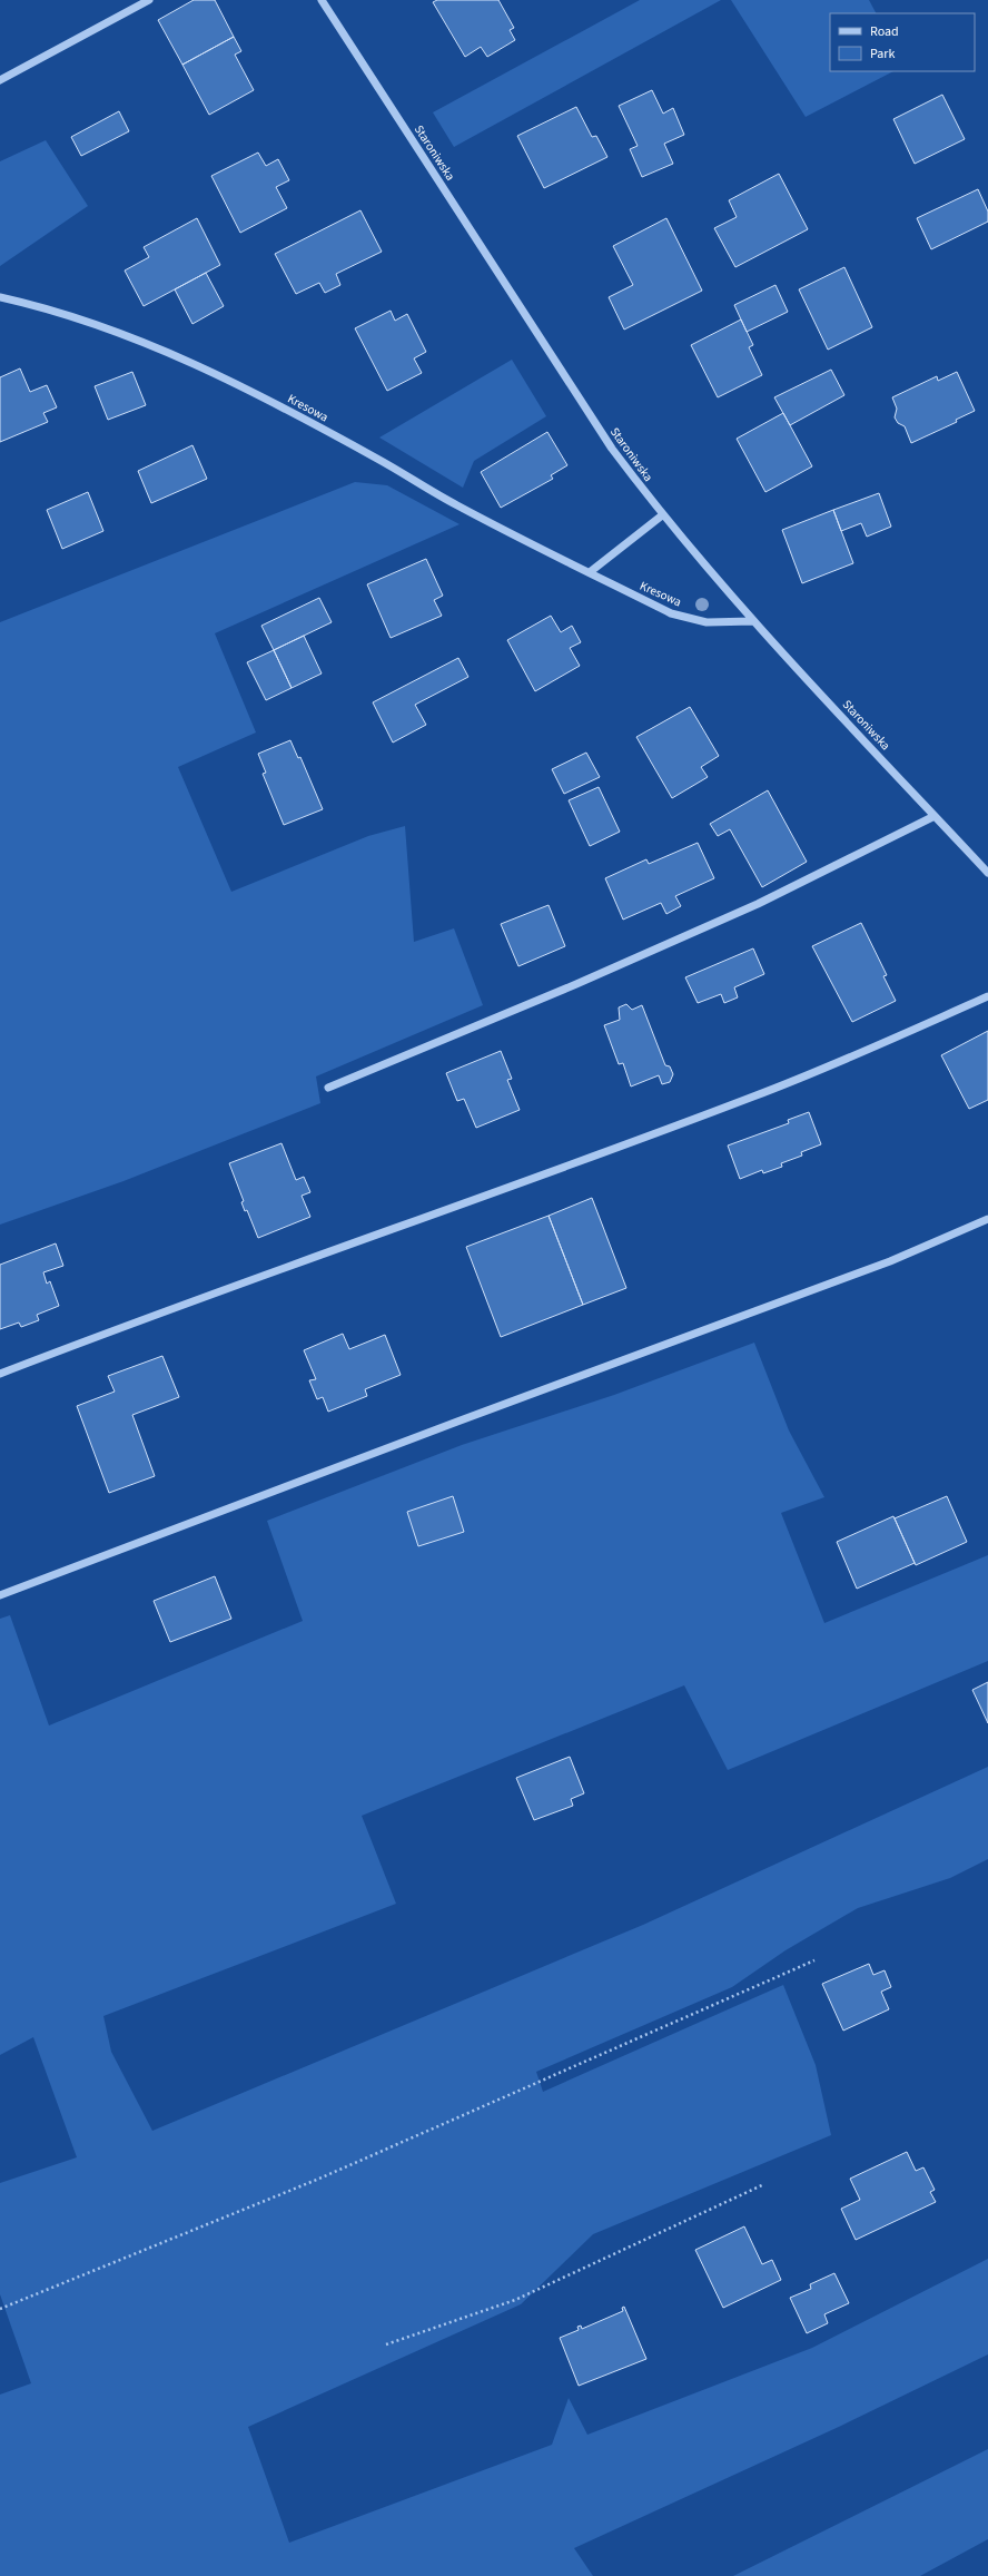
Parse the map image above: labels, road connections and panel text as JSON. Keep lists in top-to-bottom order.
{
  "streets": {
    "street": ["Staroniwska", "Kresowa"]
  },
  "crossings": [
    ["Staroniwska", "Kresowa"]
  ],
  "legend": ["Road", "Park"]
}
